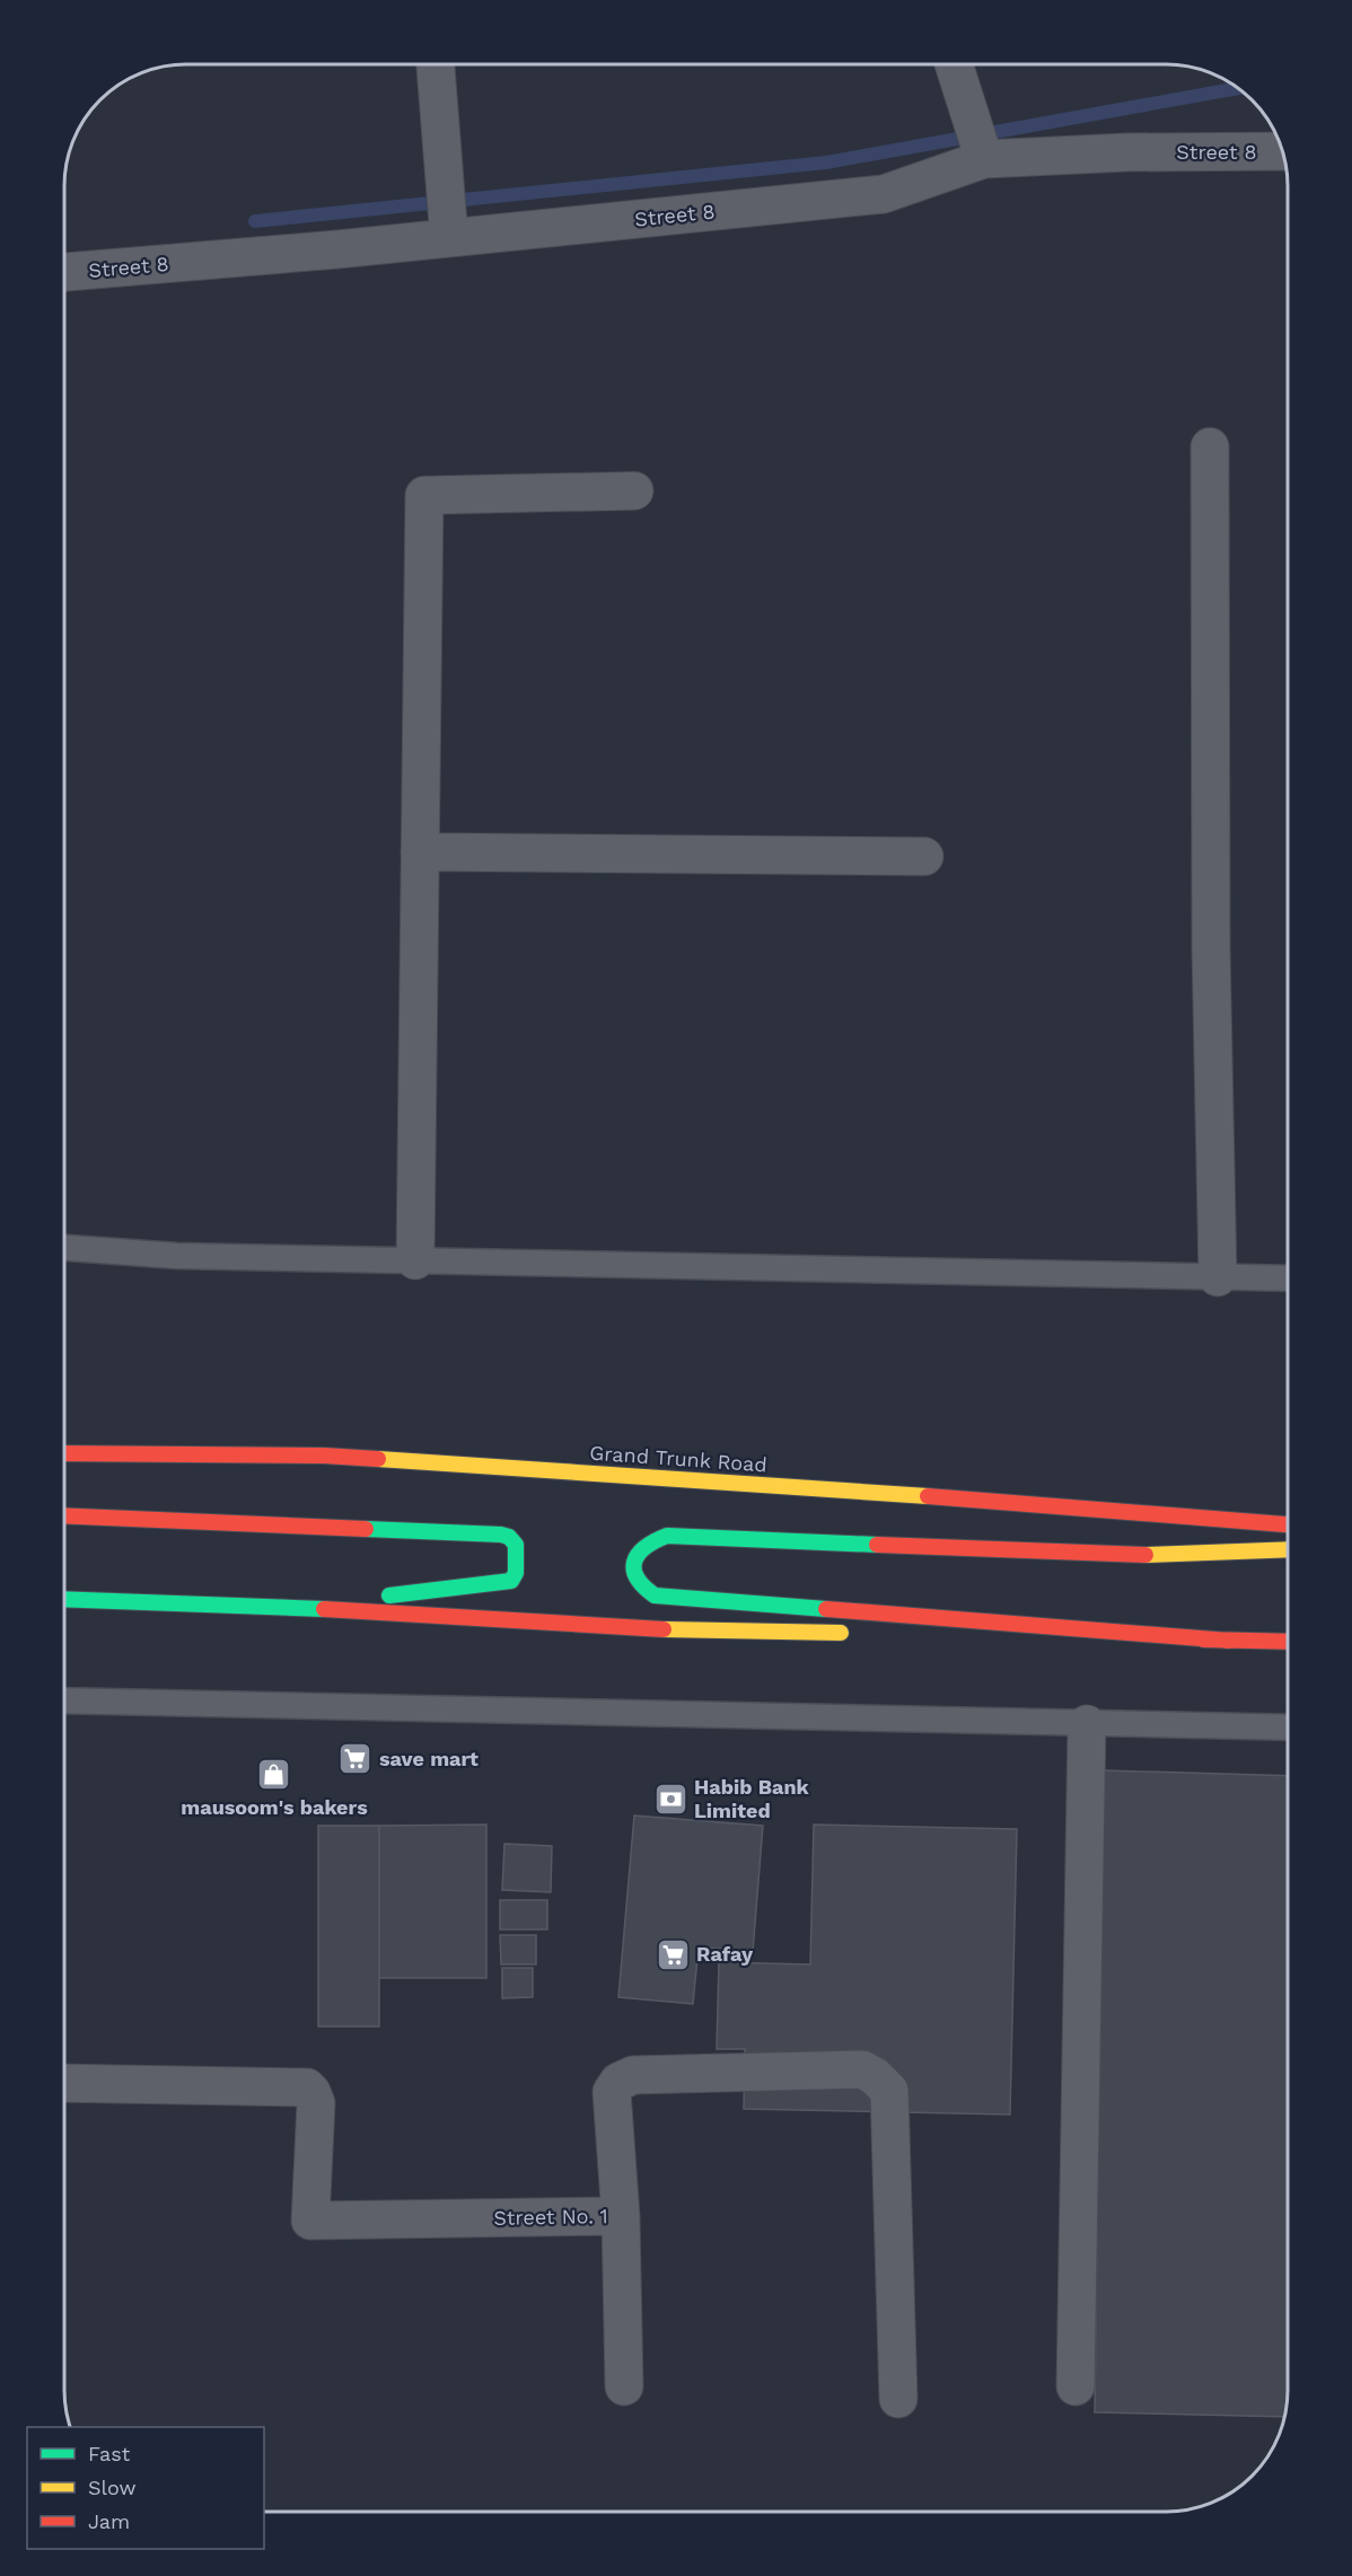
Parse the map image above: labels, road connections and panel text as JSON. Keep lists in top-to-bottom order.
{
  "streets": {
    "highway": ["Grand Trunk Road"],
    "street": ["Street 8", "Street No. 1"]
  },
  "places": {
    "supermarket": ["save mart", "Rafay"],
    "shop": ["mausoom's bakers"],
    "bank": ["Habib Bank Limited"]
  },
  "legend": ["Fast", "Slow", "Jam"]
}
